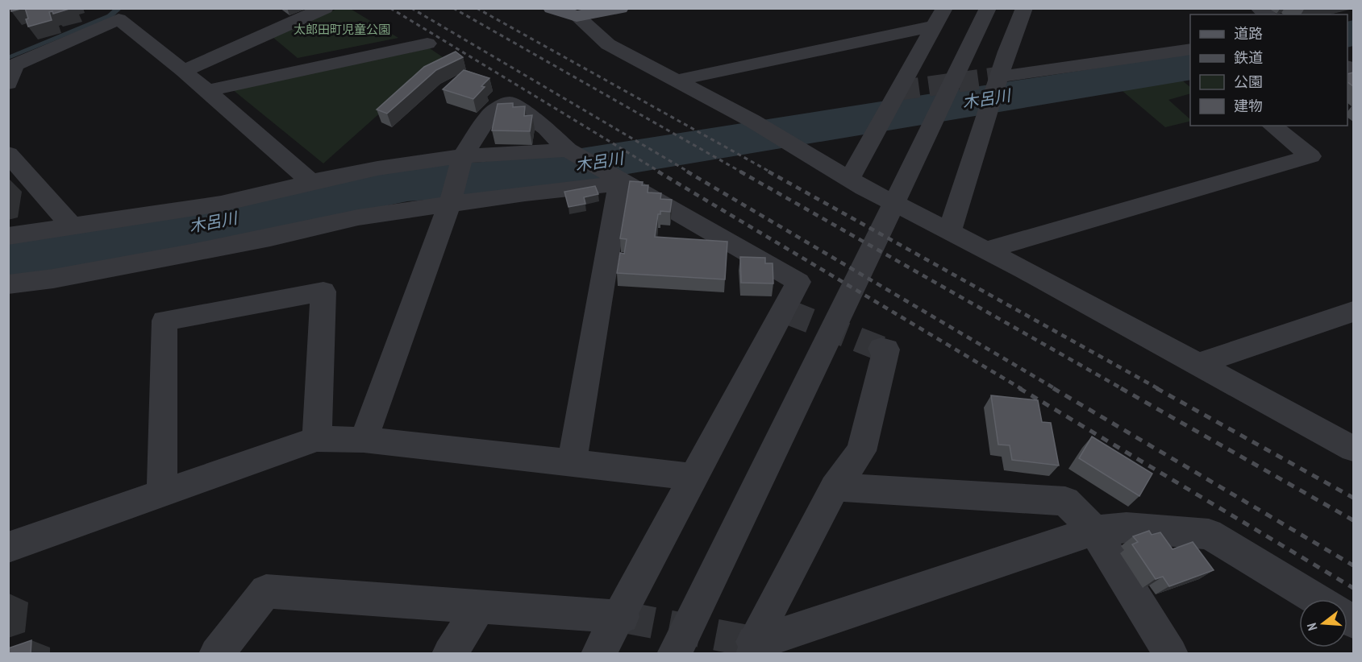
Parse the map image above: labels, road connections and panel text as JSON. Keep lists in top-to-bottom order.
{
  "water": ["木呂川"],
  "parks": ["太郎田町児童公園"],
  "legend": [
    "道路",
    "鉄道",
    "公園",
    "建物"
  ],
  "north": "left"
}
